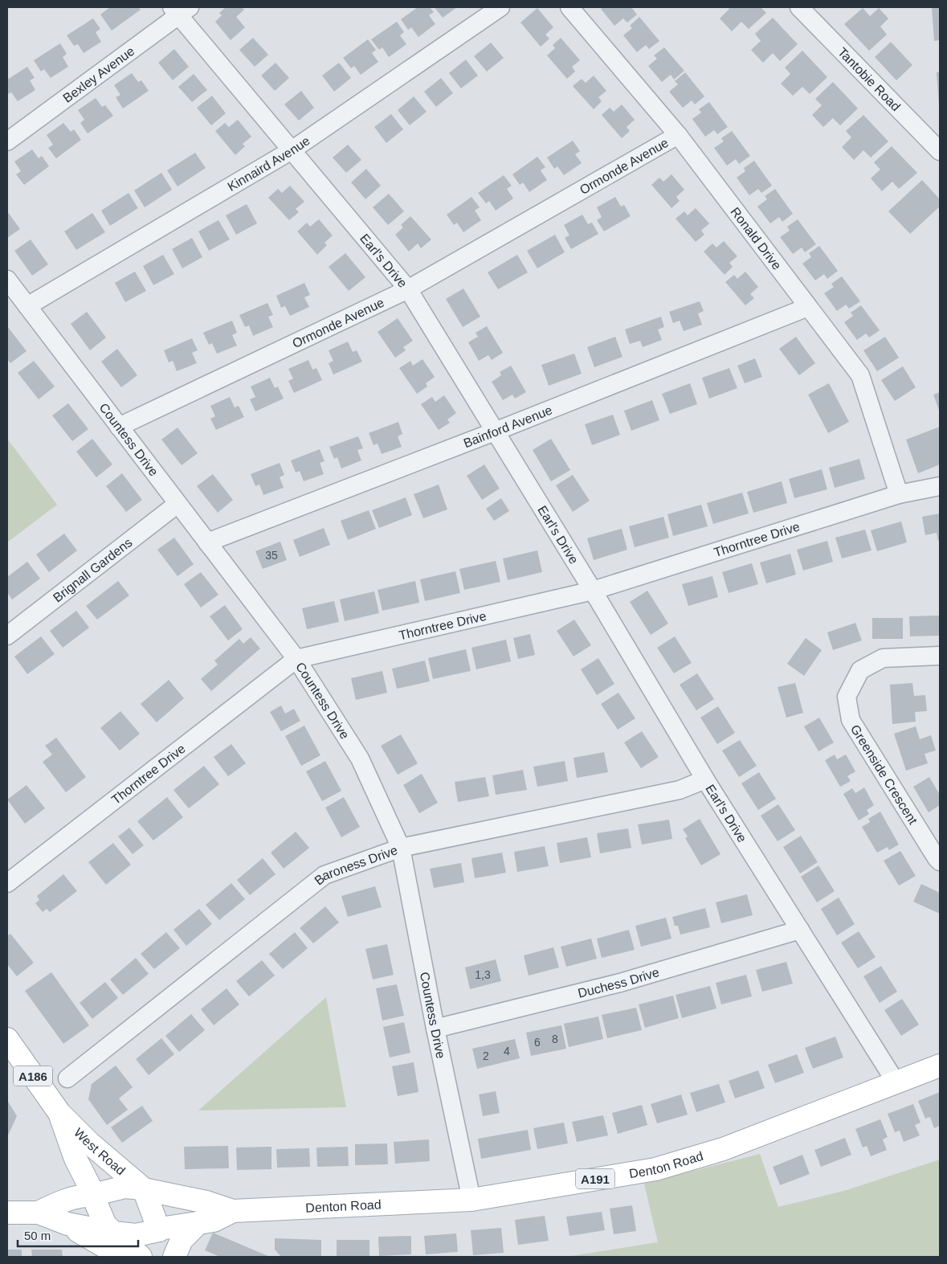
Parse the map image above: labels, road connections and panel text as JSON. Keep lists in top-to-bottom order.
{
  "streets": {
    "main road": [
      "A186",
      "West Road",
      "Denton Road",
      "A191"
    ],
    "street": [
      "Bexley Avenue",
      "Tantobie Road",
      "Kinnaird Avenue",
      "Ormonde Avenue",
      "Ronald Drive",
      "Earl's Drive",
      "Bainford Avenue",
      "Countess Drive",
      "Thorntree Drive",
      "Brignall Gardens",
      "Greenside Crescent",
      "Baroness Drive",
      "Duchess Drive"
    ]
  },
  "crossings": [
    ["Bexley Avenue", "Earl's Drive"],
    ["Kinnaird Avenue", "Earl's Drive"],
    ["Kinnaird Avenue", "Countess Drive"],
    ["Ormonde Avenue", "Ronald Drive"],
    ["Ormonde Avenue", "Earl's Drive"],
    ["Ormonde Avenue", "Countess Drive"],
    ["Ronald Drive", "Bainford Avenue"],
    ["Ronald Drive", "Thorntree Drive"],
    ["Earl's Drive", "Bainford Avenue"],
    ["Earl's Drive", "Thorntree Drive"],
    ["Earl's Drive", "Baroness Drive"],
    ["Earl's Drive", "Duchess Drive"],
    ["Earl's Drive", "Denton Road"],
    ["Bainford Avenue", "Countess Drive"],
    ["Countess Drive", "Thorntree Drive"],
    ["Countess Drive", "Brignall Gardens"],
    ["Countess Drive", "Baroness Drive"],
    ["Countess Drive", "Duchess Drive"],
    ["Countess Drive", "Denton Road"],
    ["A186", "West Road"],
    ["A186", "Denton Road"],
    ["A186", "A191"],
    ["West Road", "Denton Road"],
    ["West Road", "A191"],
    ["Denton Road", "A191"]
  ],
  "house_numbers": [
    "35",
    "1,3",
    "8",
    "6",
    "4",
    "2"
  ],
  "scale_bar": "50 m"
}
